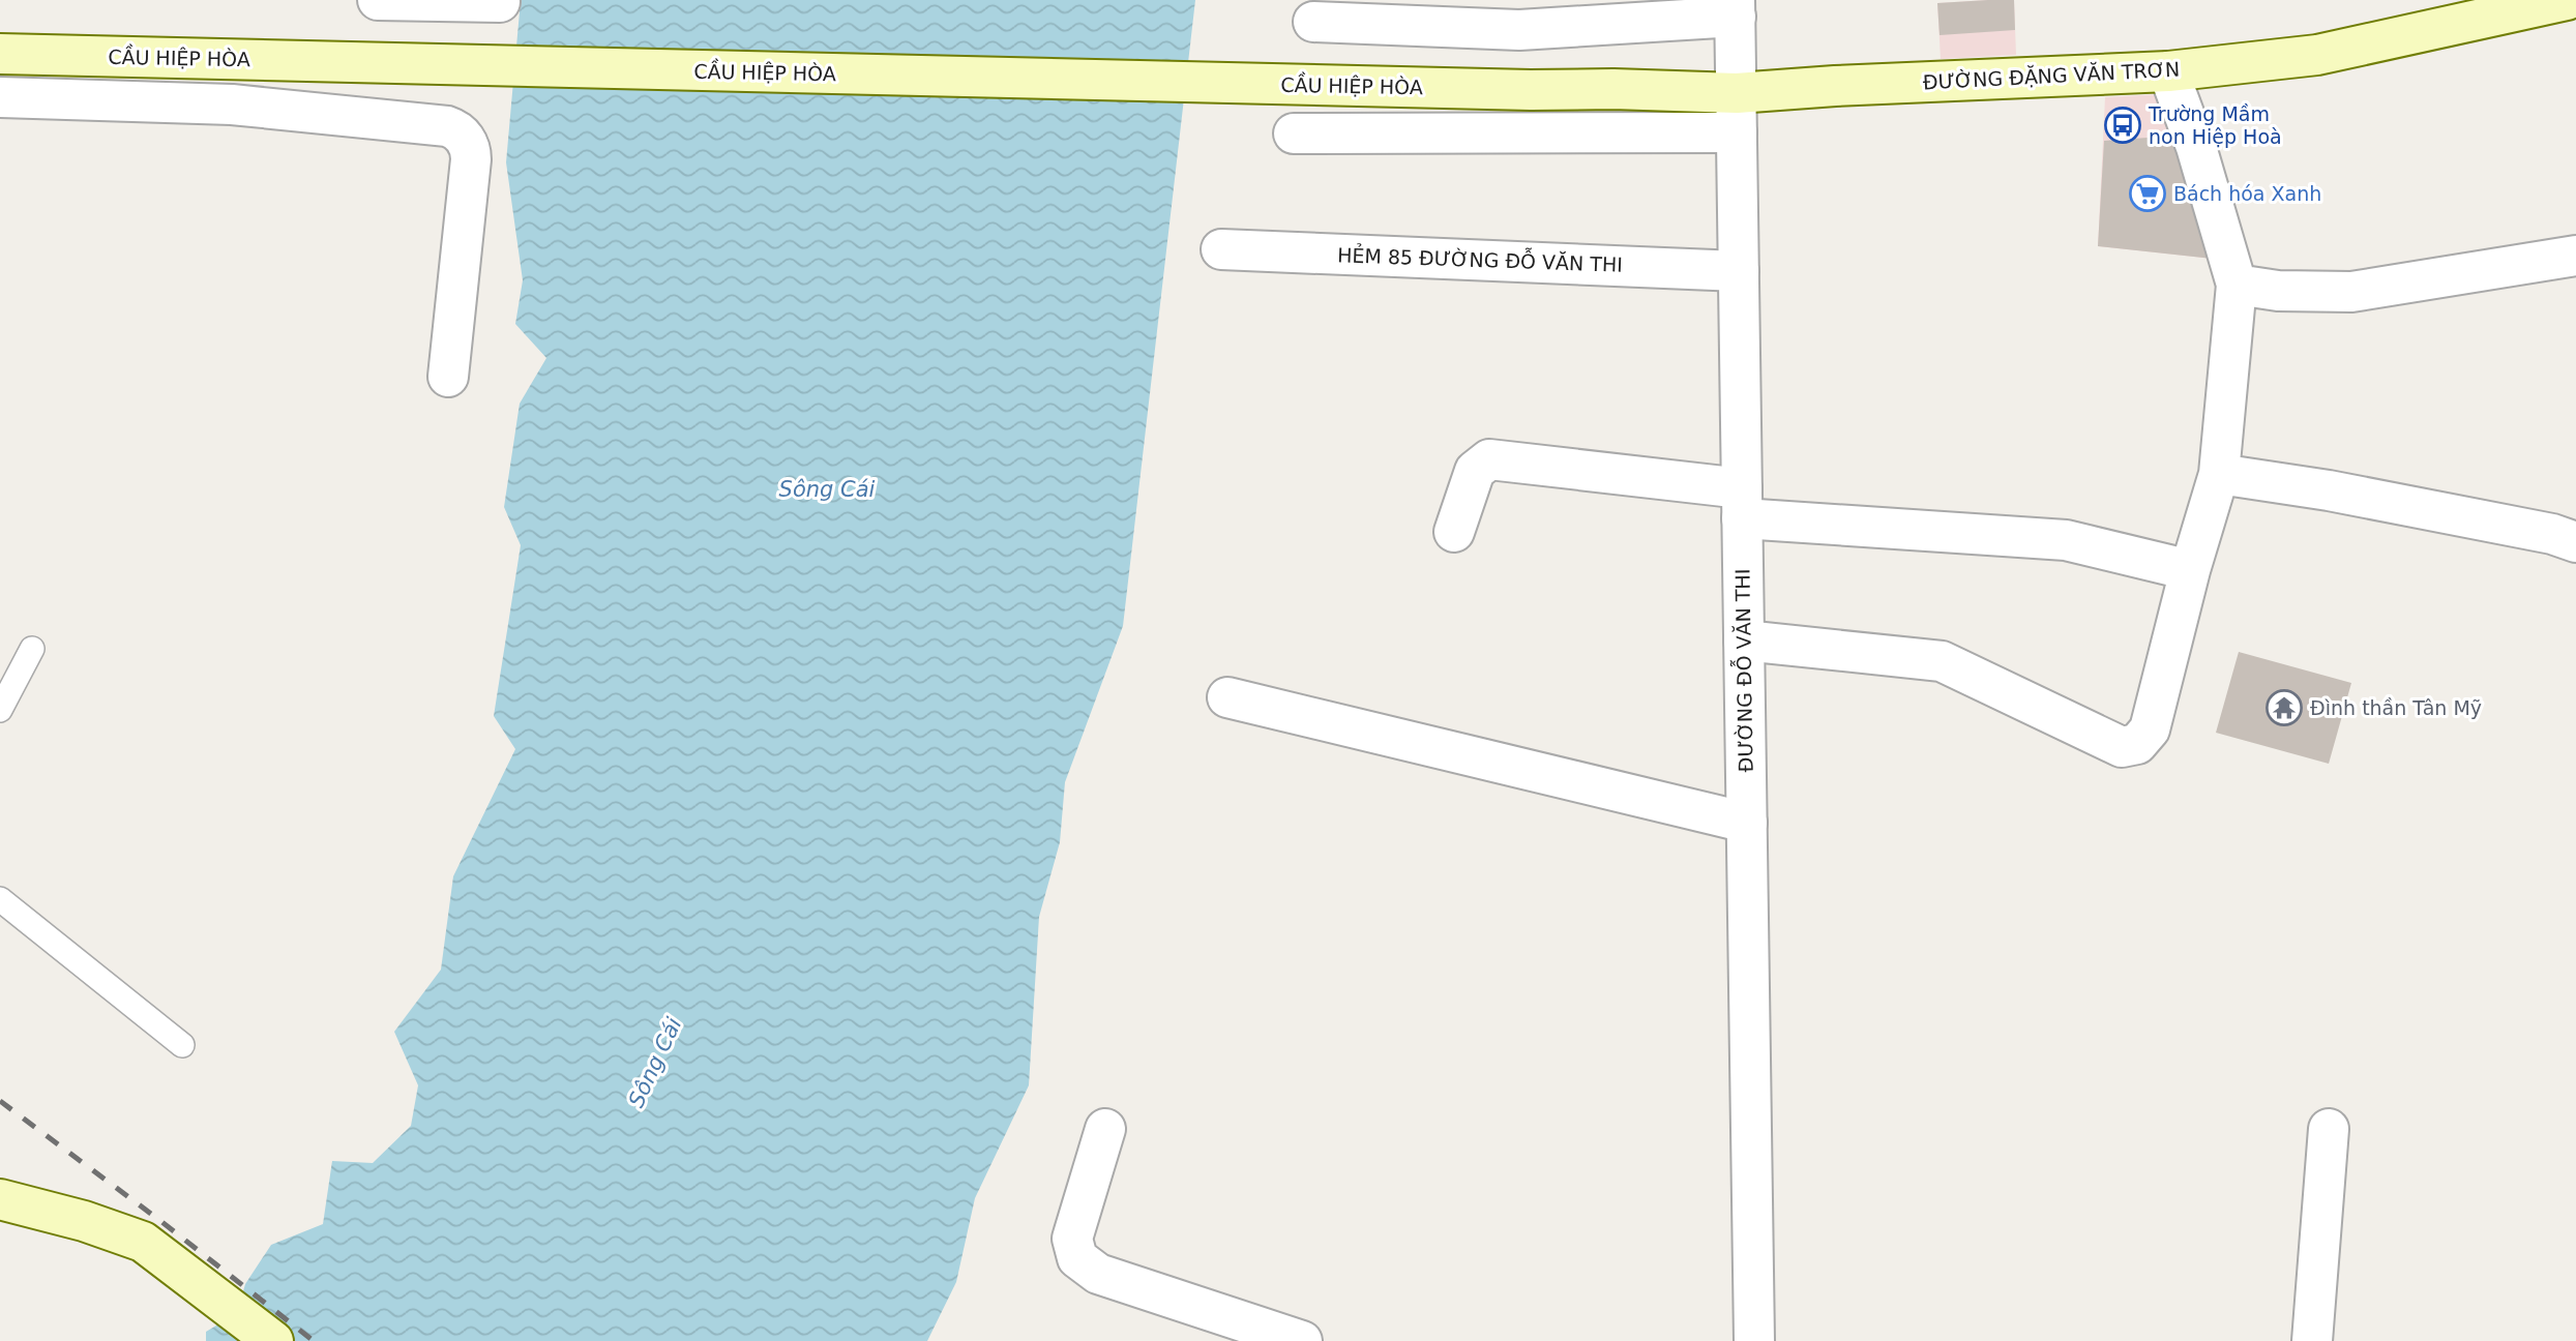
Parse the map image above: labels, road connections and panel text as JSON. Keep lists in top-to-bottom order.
{
  "streets": {
    "main road": ["CẦU HIỆP HÒA", "ĐƯỜNG ĐẶNG VĂN TRƠN"],
    "street": ["HẺM 85 ĐƯỜNG ĐỖ VĂN THI", "ĐƯỜNG ĐỖ VĂN THI"]
  },
  "crossings": [
    ["CẦU HIỆP HÒA", "ĐƯỜNG ĐẶNG VĂN TRƠN"],
    ["ĐƯỜNG ĐẶNG VĂN TRƠN", "ĐƯỜNG ĐỖ VĂN THI"],
    ["HẺM 85 ĐƯỜNG ĐỖ VĂN THI", "ĐƯỜNG ĐỖ VĂN THI"]
  ],
  "water": ["Sông Cái"],
  "places": {
    "bus stop": ["Trường Mầm non Hiệp Hoà"],
    "supermarket": ["Bách hóa Xanh"],
    "temple": ["Đình thần Tân Mỹ"]
  }
}
